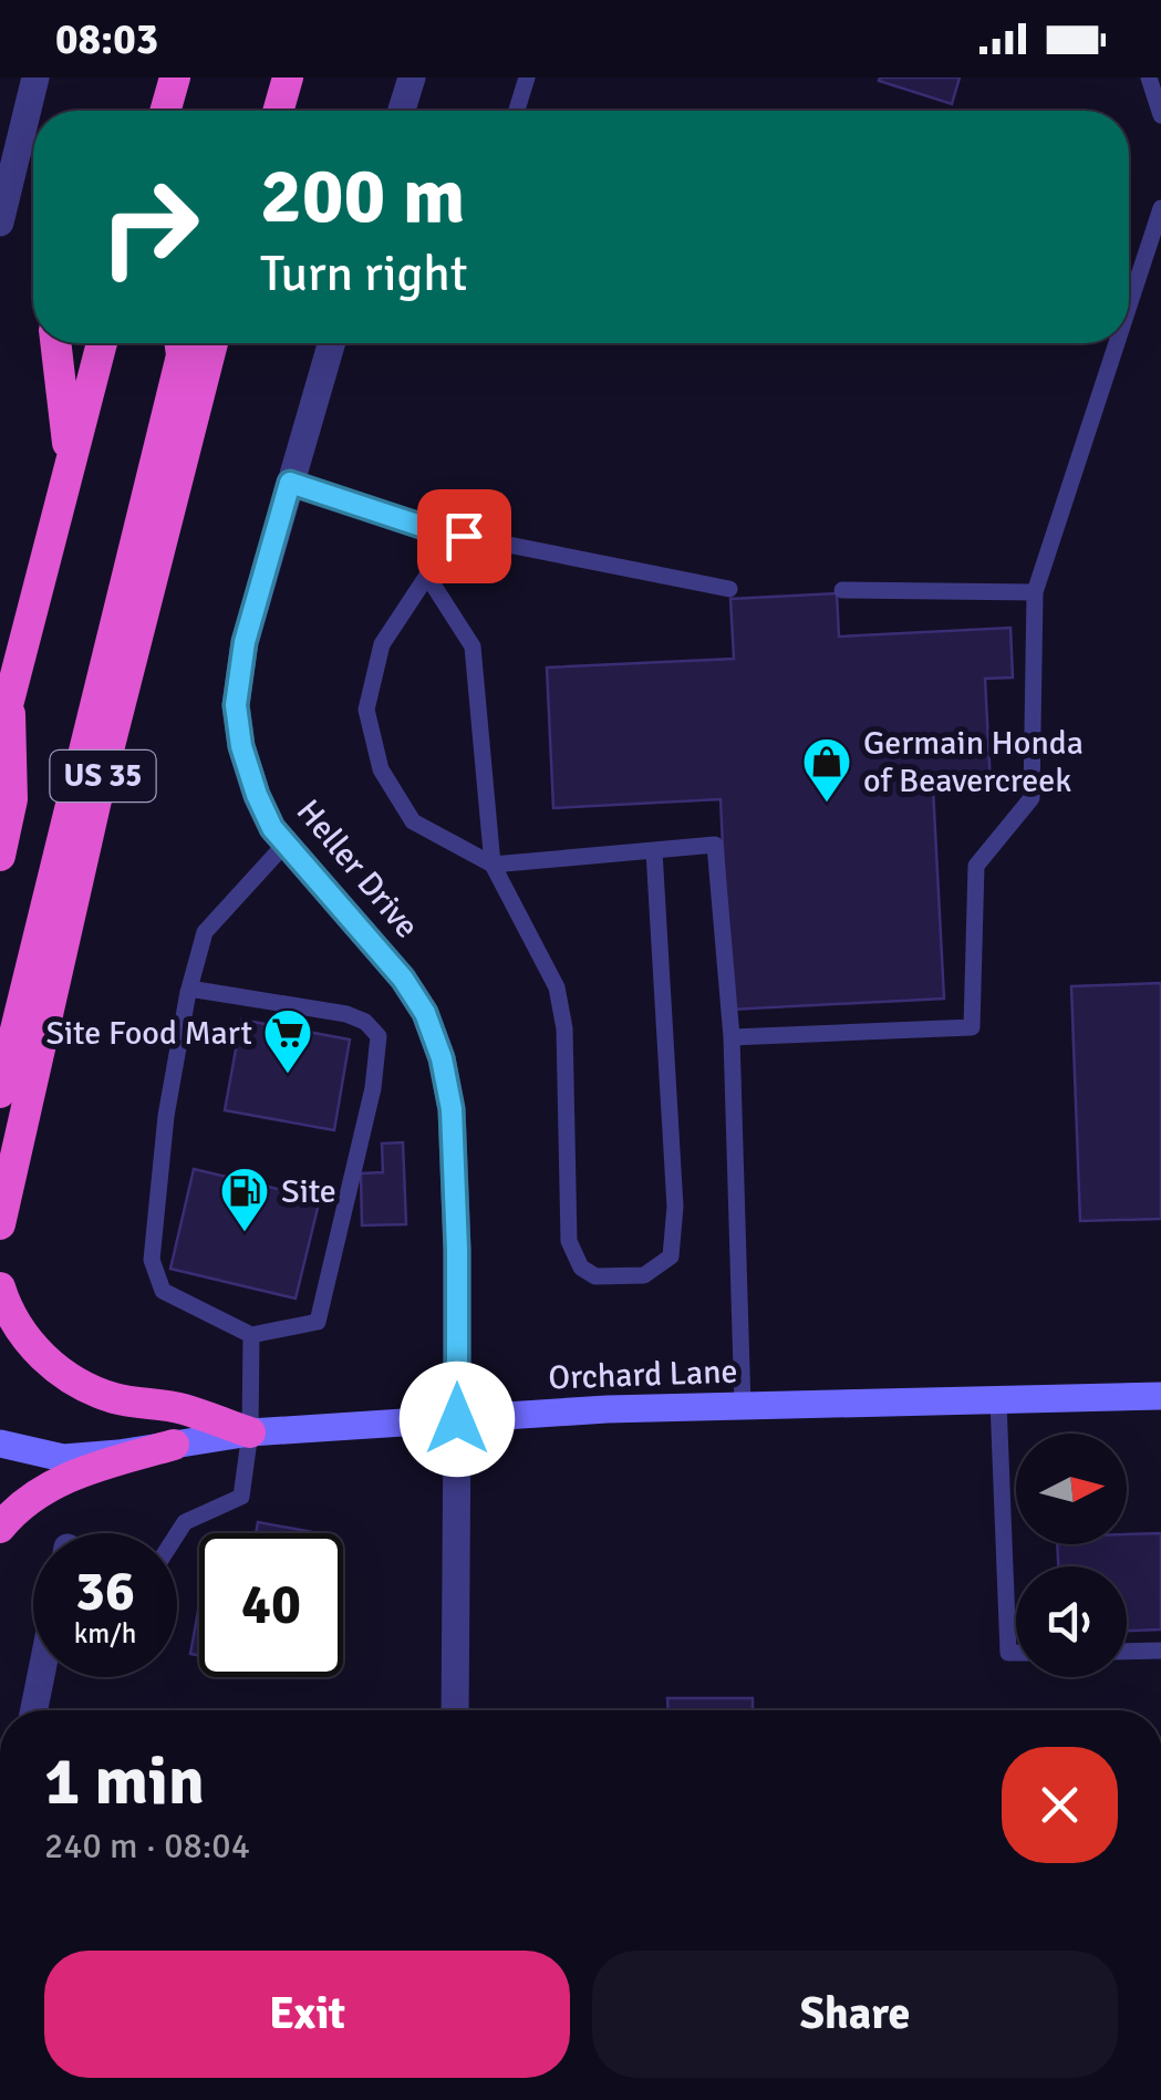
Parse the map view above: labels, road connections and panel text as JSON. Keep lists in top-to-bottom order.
{
  "streets": {
    "highway": ["US 35"],
    "main road": ["Orchard Lane"],
    "street": ["Heller Drive"]
  },
  "crossings": [
    ["Heller Drive", "Orchard Lane"]
  ],
  "places": {
    "shop": ["Germain Honda of Beavercreek"],
    "supermarket": ["Site Food Mart"],
    "fuel station": ["Site"]
  },
  "north": "right",
  "page": {
    "status": "08:03",
    "turn": ["200 m", "Turn right"],
    "speed": "36 km/h",
    "limit": "40",
    "heading": ["1 min", "240 m · 08:04"],
    "buttons": ["Exit", "Share"]
  }
}
